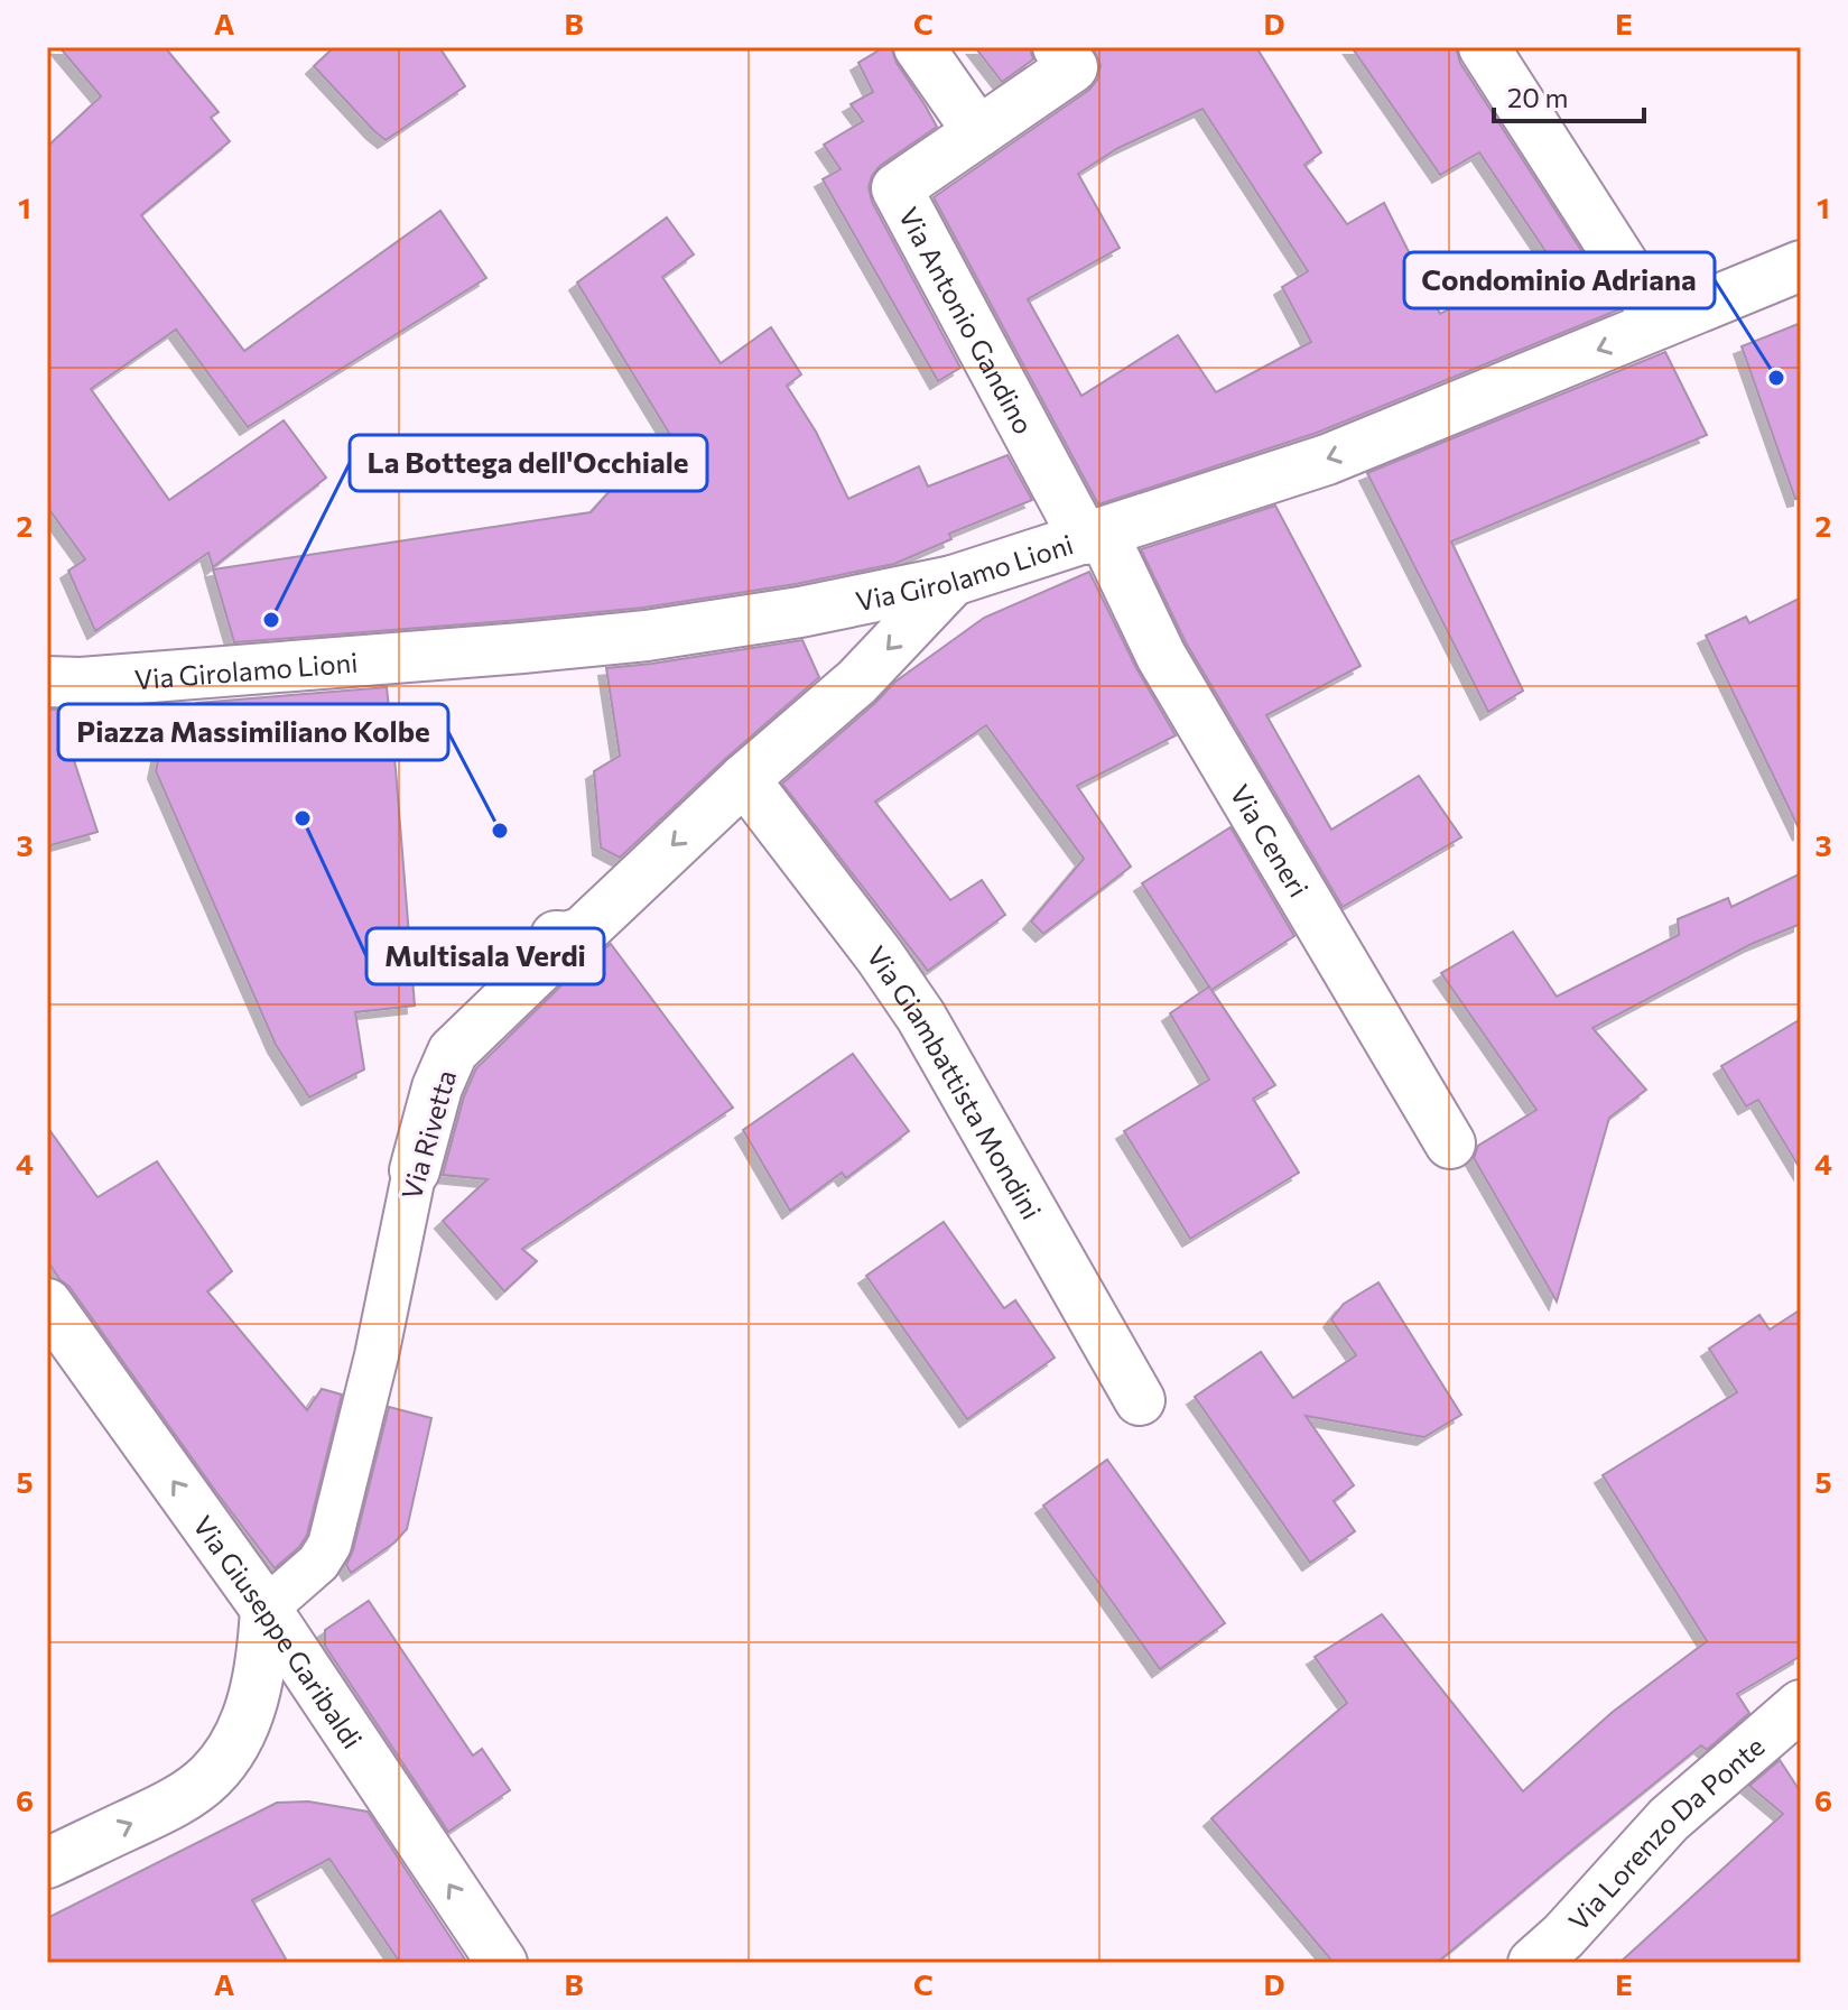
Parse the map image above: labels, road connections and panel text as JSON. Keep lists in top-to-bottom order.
{
  "streets": {
    "street": [
      "Via Antonio Gandino",
      "Via Girolamo Lioni",
      "Via Ceneri",
      "Via Giambattista Mondini",
      "Via Rivetta",
      "Via Giuseppe Garibaldi",
      "Via Lorenzo Da Ponte"
    ]
  },
  "crossings": [
    ["Via Antonio Gandino", "Via Girolamo Lioni"],
    ["Via Antonio Gandino", "Via Ceneri"],
    ["Via Girolamo Lioni", "Via Ceneri"],
    ["Via Girolamo Lioni", "Via Rivetta"],
    ["Via Giambattista Mondini", "Via Rivetta"],
    ["Via Rivetta", "Via Giuseppe Garibaldi"]
  ],
  "one_way": ["Via Rivetta", "Via Giuseppe Garibaldi"],
  "places": [
    "Condominio Adriana",
    "La Bottega dell'Occhiale",
    "Multisala Verdi",
    "Piazza Massimiliano Kolbe"
  ],
  "scale_bar": "20 m",
  "grid": {
    "columns": [
      "A",
      "B",
      "C",
      "D",
      "E"
    ],
    "rows": [
      "1",
      "2",
      "3",
      "4",
      "5",
      "6"
    ]
  }
}
